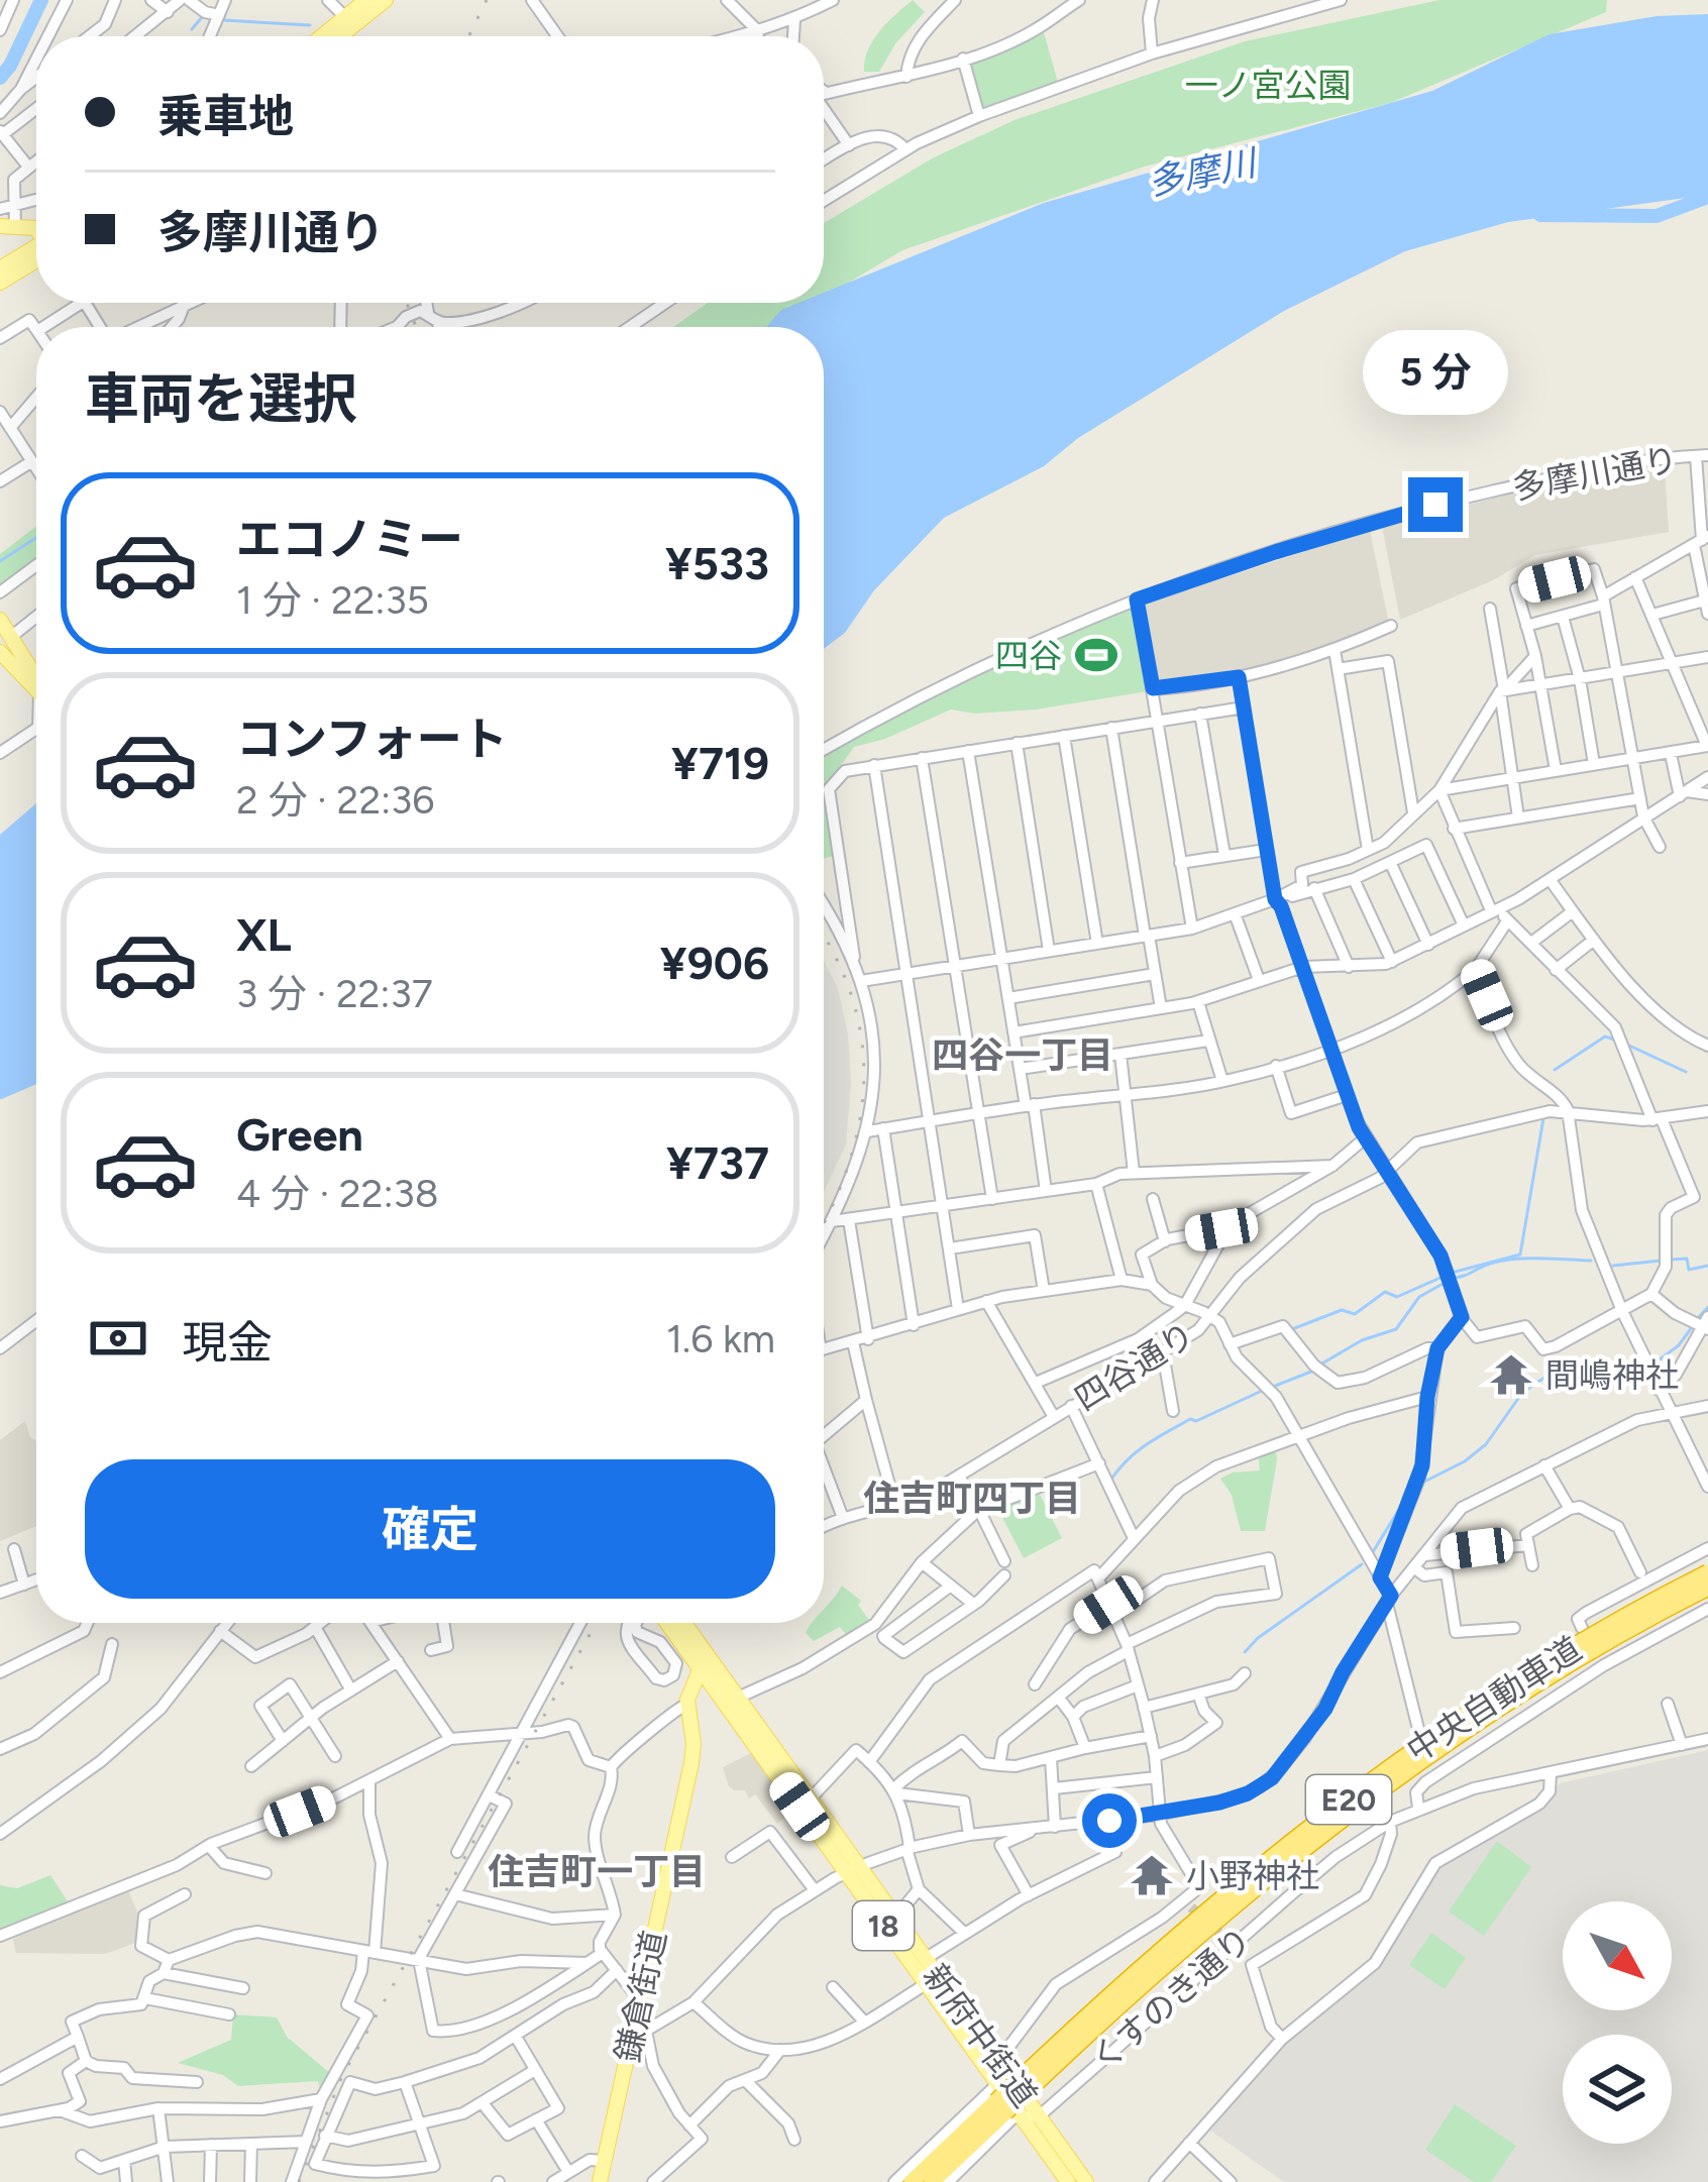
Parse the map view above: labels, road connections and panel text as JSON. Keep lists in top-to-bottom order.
{
  "streets": {
    "highway": ["中央自動車道", "E20"],
    "main road": ["18", "鎌倉街道", "新府中街道"],
    "street": ["多摩川通り", "四谷通り", "くすのき通り"]
  },
  "crossings": [
    ["18", "鎌倉街道"],
    ["18", "新府中街道"],
    ["鎌倉街道", "新府中街道"],
    ["くすのき通り", "新府中街道"]
  ],
  "districts": ["四谷一丁目", "住吉町四丁目", "住吉町一丁目"],
  "water": ["多摩川"],
  "parks": ["一ノ宮公園"],
  "places": {
    "sports": ["四谷"],
    "temple": ["間嶋神社", "小野神社"]
  },
  "north": "bottom right",
  "page": {
    "banner": ["乗車地", "多摩川通り"],
    "heading": "車両を選択",
    "bubble": "5 分",
    "list": [
      {
        "name": "エコノミー",
        "note": "1 分 · 22:35",
        "value": "¥533"
      },
      {
        "name": "コンフォート",
        "note": "2 分 · 22:36",
        "value": "¥719"
      },
      {
        "name": "XL",
        "note": "3 分 · 22:37",
        "value": "¥906"
      },
      {
        "name": "Green",
        "note": "4 分 · 22:38",
        "value": "¥737"
      }
    ],
    "pay": ["現金", "1.6 km"],
    "buttons": "確定"
  }
}
